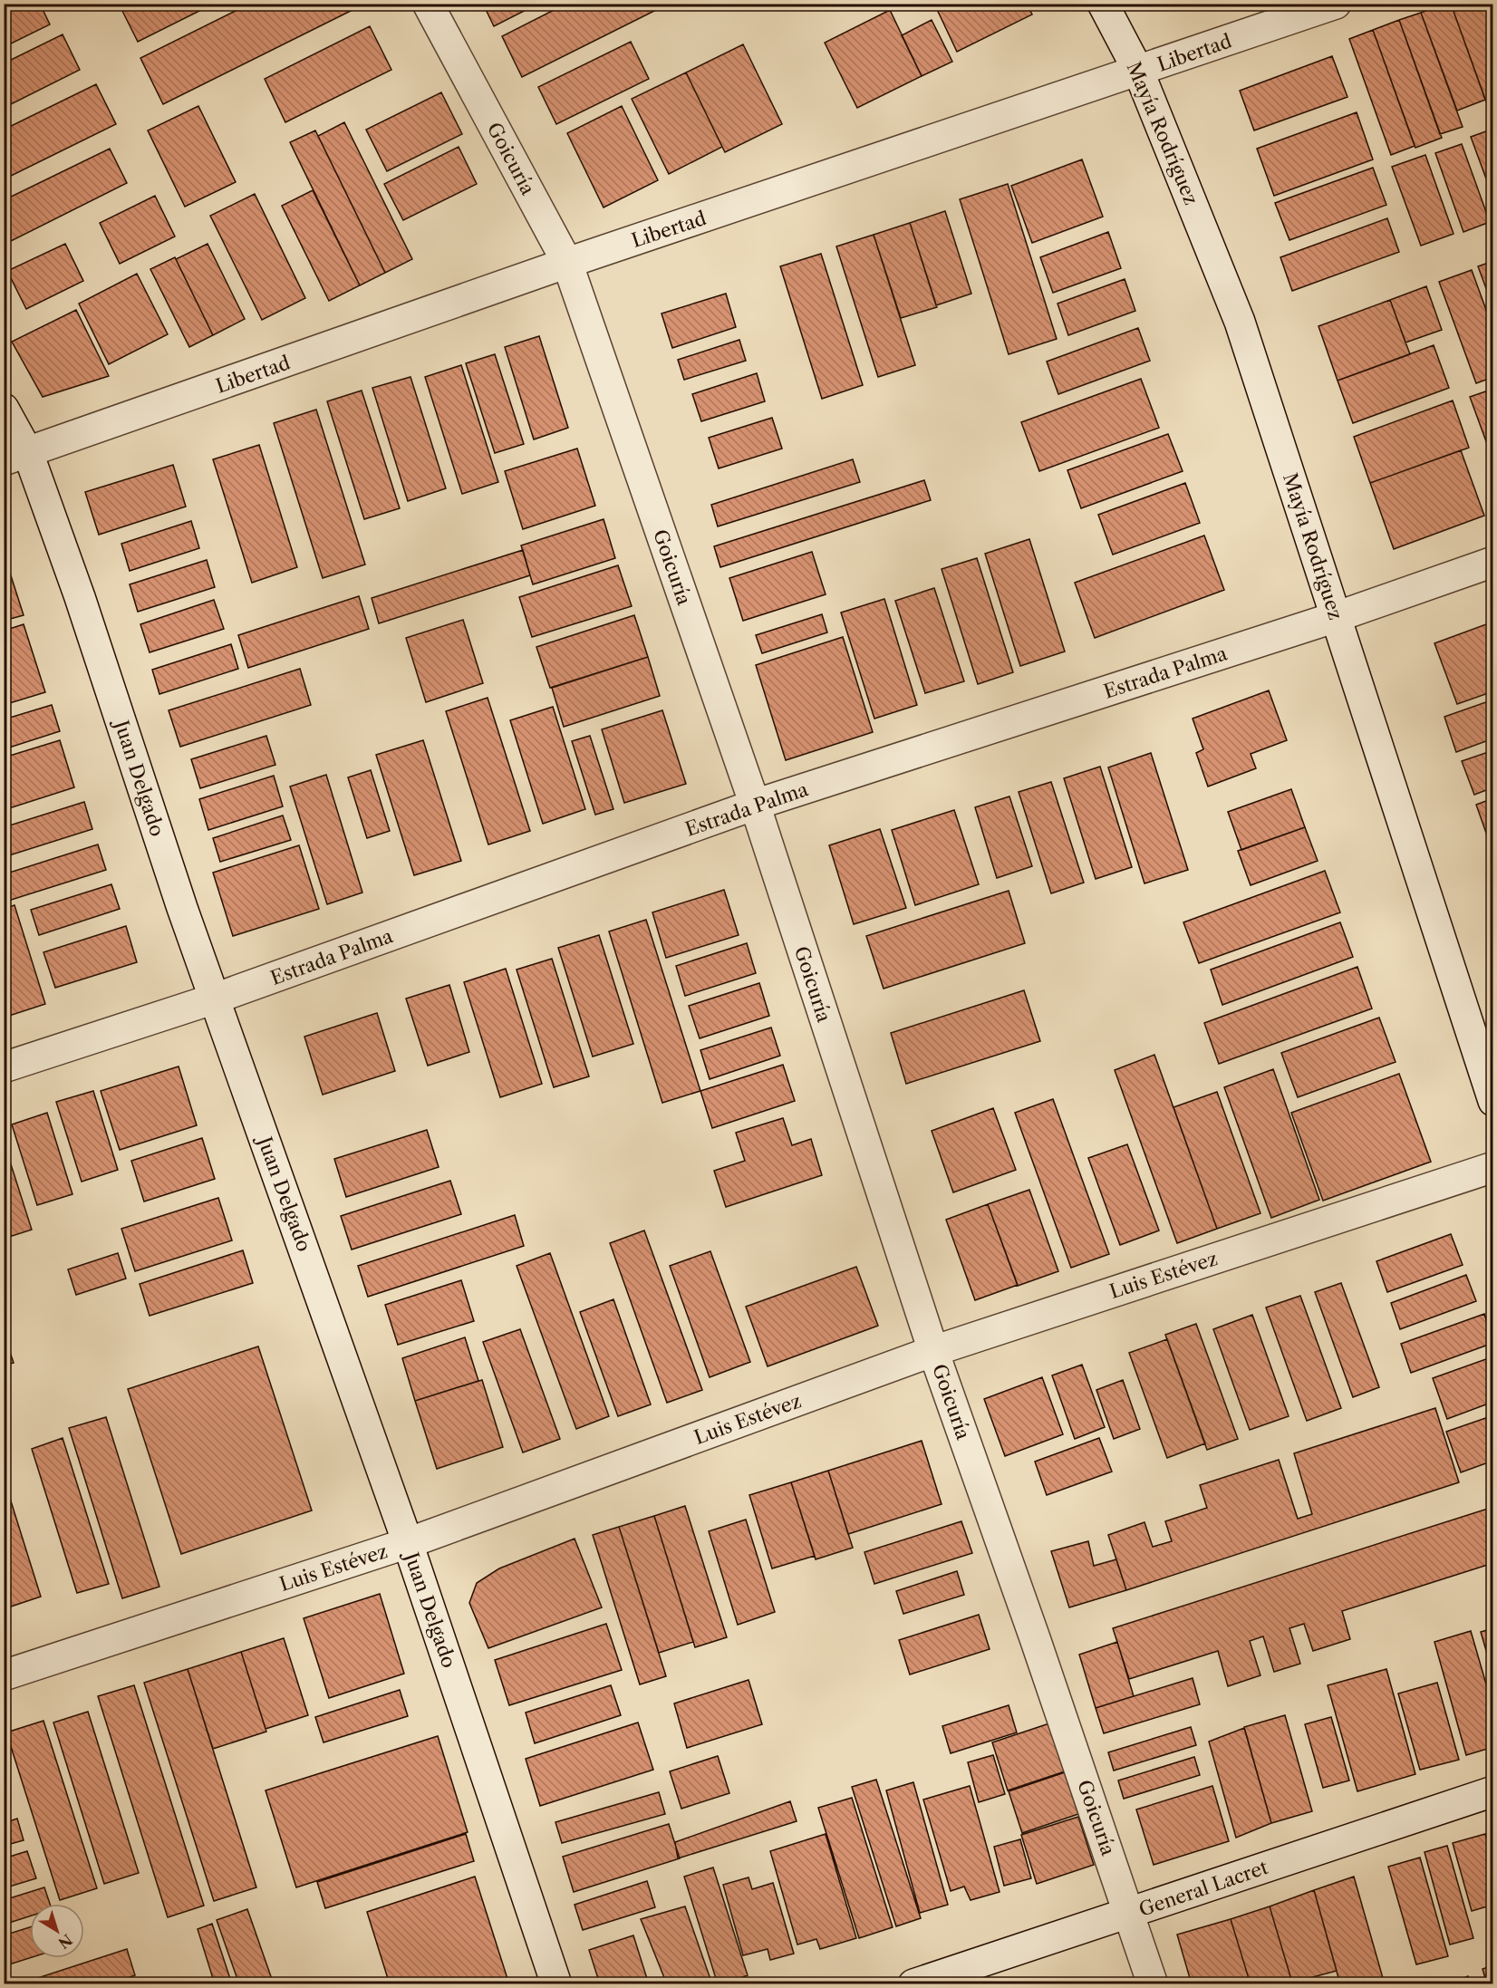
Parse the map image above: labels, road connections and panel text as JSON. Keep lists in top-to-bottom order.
{
  "streets": {
    "street": [
      "Libertad",
      "Mayía Rodríguez",
      "Goicuría",
      "Estrada Palma",
      "Juan Delgado",
      "Luis Estévez",
      "General Lacret"
    ]
  },
  "crossings": [
    ["Libertad", "Mayía Rodríguez"],
    ["Libertad", "Goicuría"],
    ["Libertad", "Juan Delgado"],
    ["Mayía Rodríguez", "Estrada Palma"],
    ["Goicuría", "Estrada Palma"],
    ["Goicuría", "Luis Estévez"],
    ["Goicuría", "General Lacret"],
    ["Estrada Palma", "Juan Delgado"],
    ["Juan Delgado", "Luis Estévez"]
  ],
  "north": "bottom right"
}
